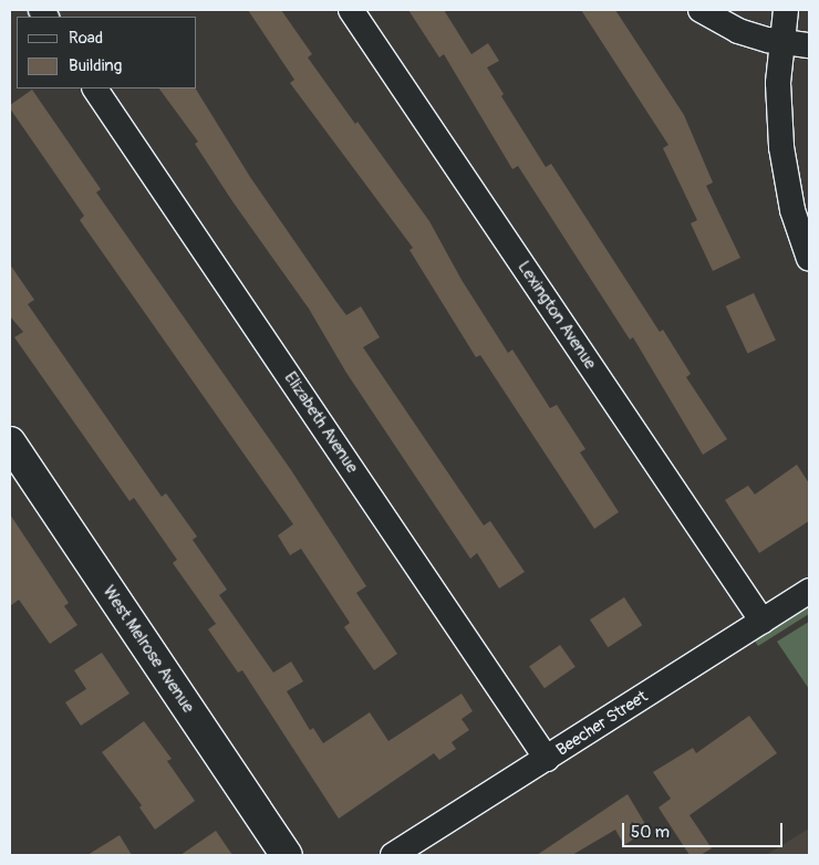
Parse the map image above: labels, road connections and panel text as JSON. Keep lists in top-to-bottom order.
{
  "streets": {
    "street": [
      "Lexington Avenue",
      "Elizabeth Avenue",
      "West Melrose Avenue",
      "Beecher Street"
    ]
  },
  "crossings": [
    ["Lexington Avenue", "Beecher Street"],
    ["Elizabeth Avenue", "Beecher Street"]
  ],
  "legend": ["Road", "Building"],
  "scale_bar": "50 m"
}
